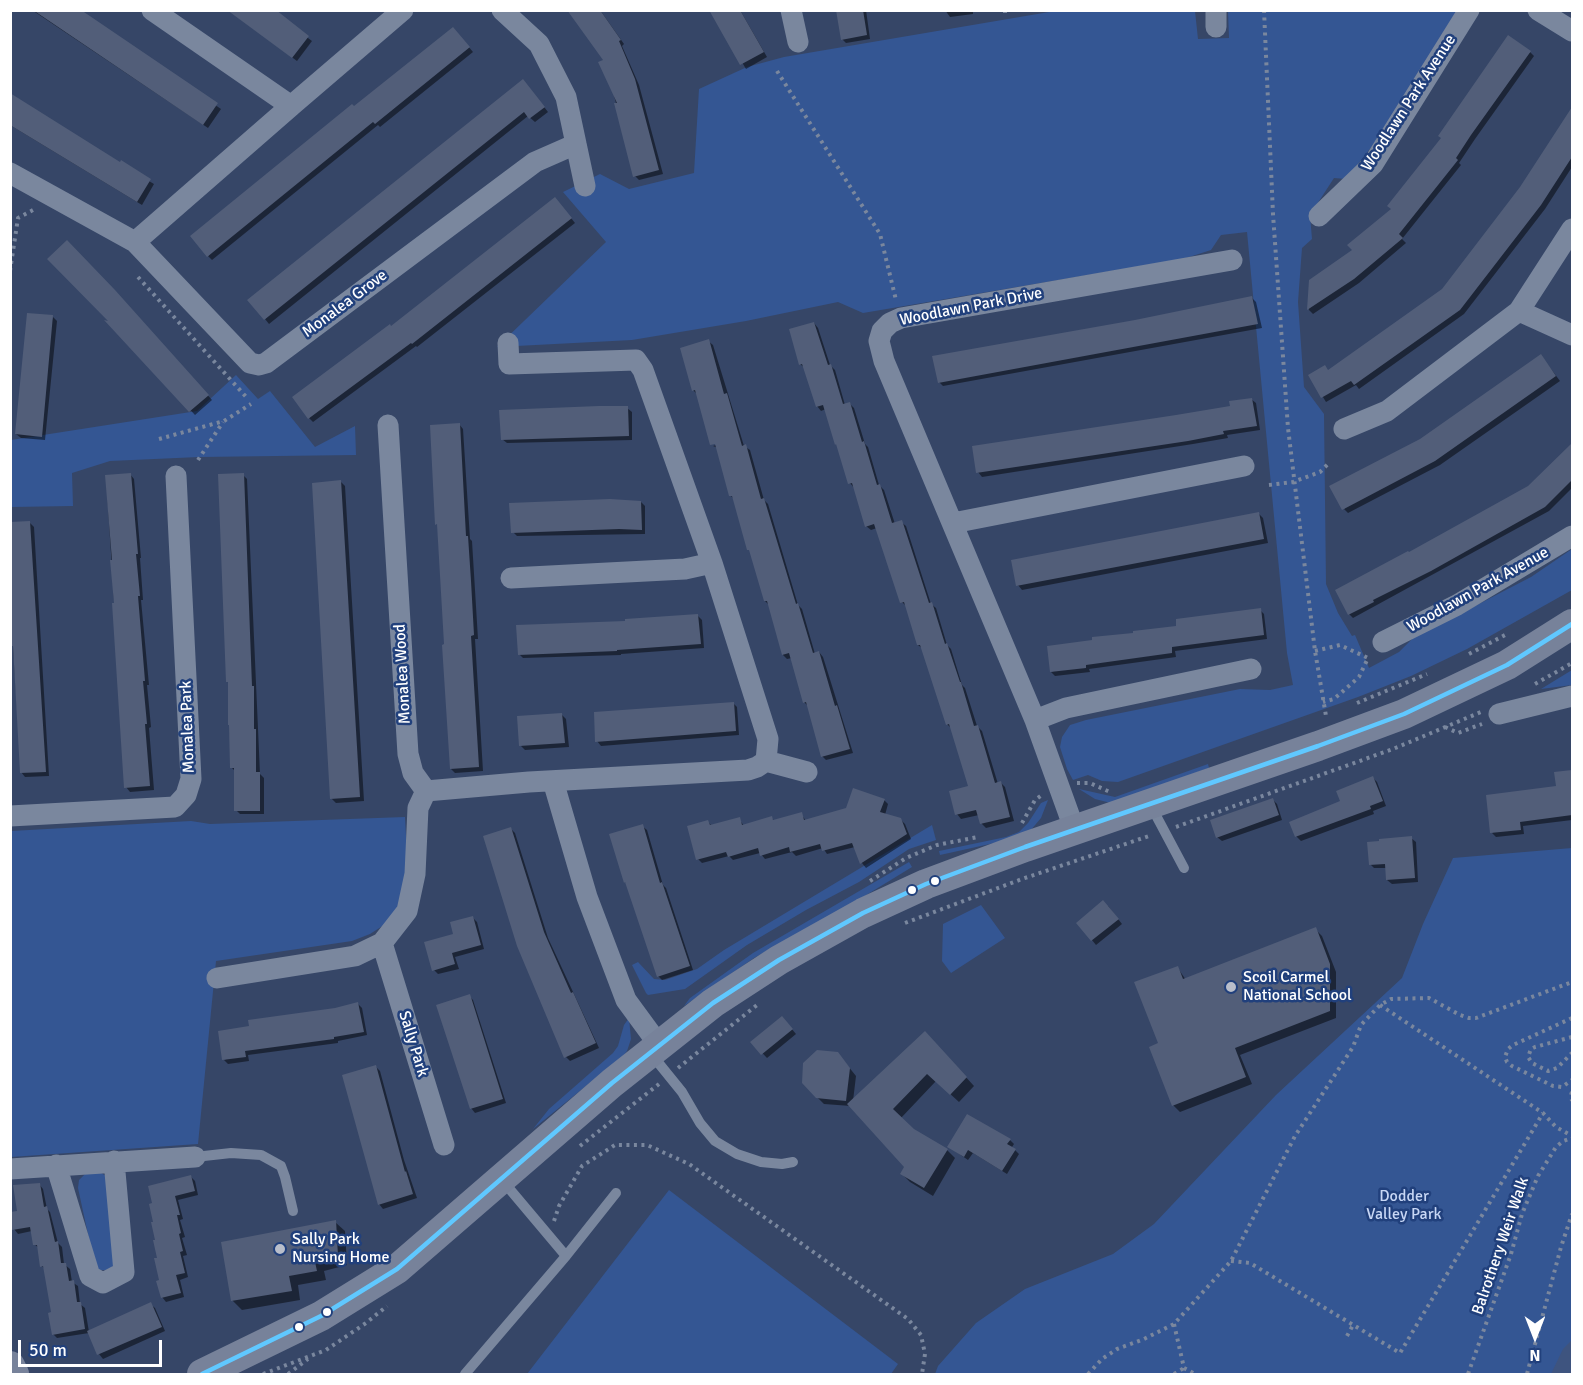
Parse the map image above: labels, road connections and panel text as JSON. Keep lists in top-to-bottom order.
{
  "streets": {
    "street": [
      "Woodlawn Park Avenue",
      "Monalea Grove",
      "Woodlawn Park Drive",
      "Monalea Wood",
      "Monalea Park",
      "Sally Park"
    ],
    "path": ["Balrothery Weir Walk"]
  },
  "parks": ["Dodder Valley Park"],
  "places": ["Scoil Carmel National School", "Sally Park Nursing Home"],
  "scale_bar": "50 m",
  "north": "bottom"
}
